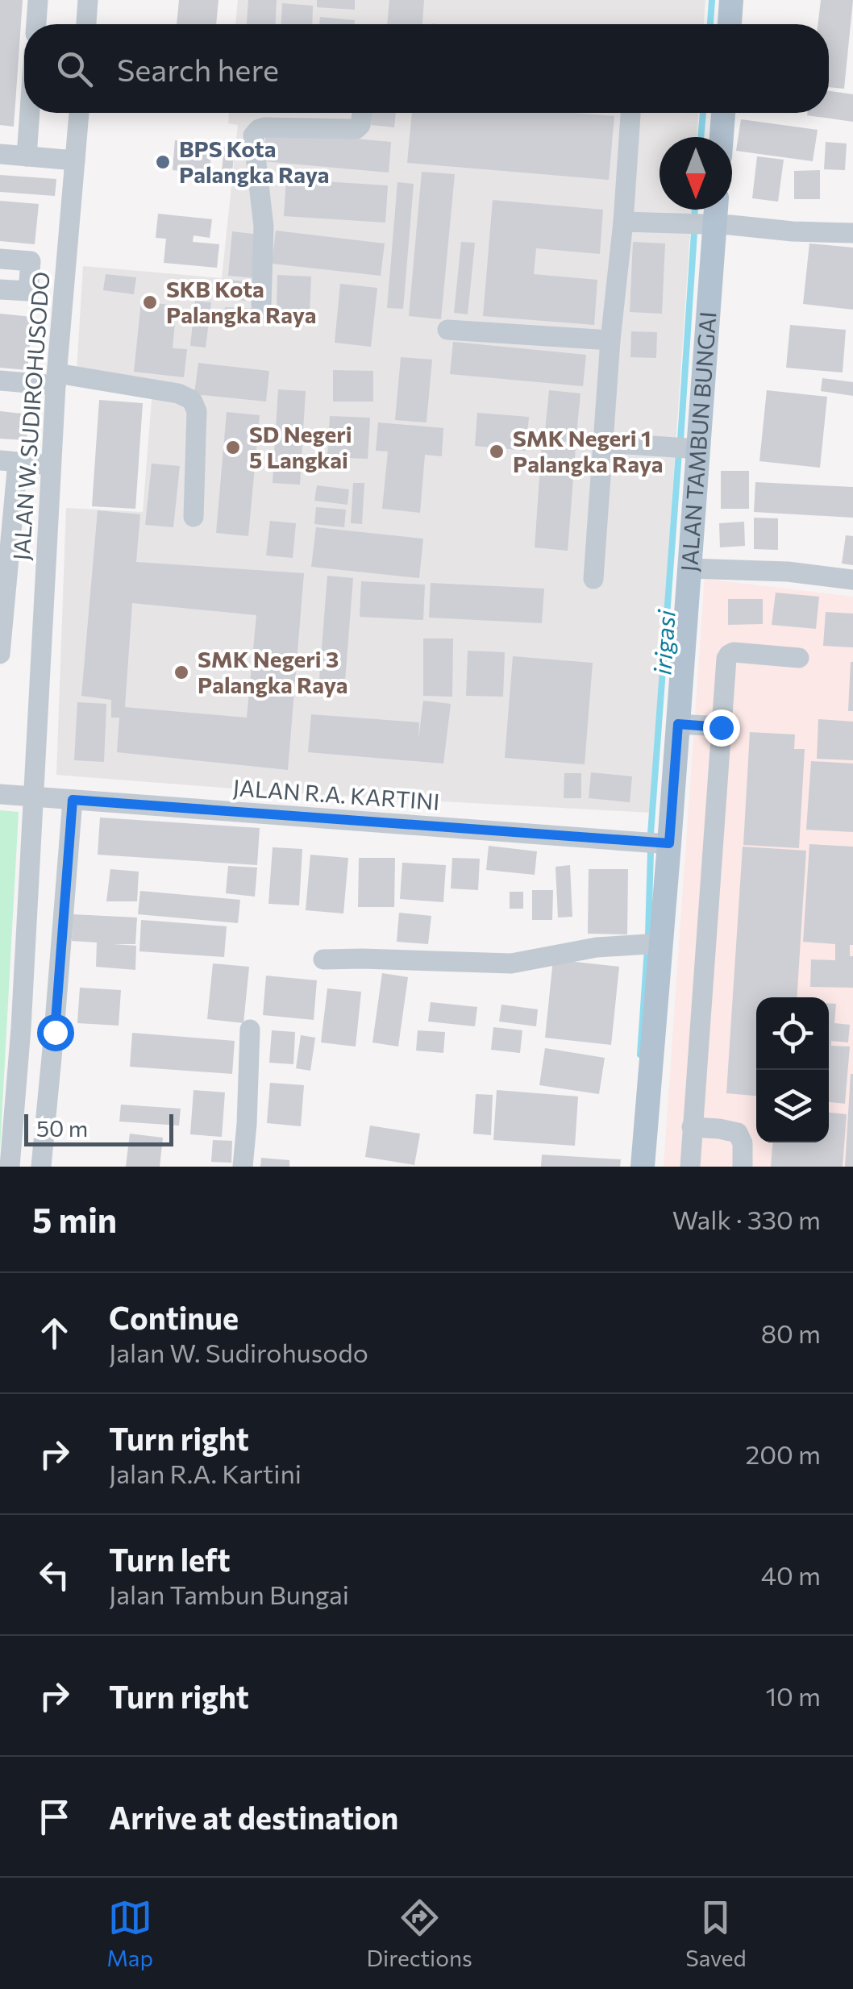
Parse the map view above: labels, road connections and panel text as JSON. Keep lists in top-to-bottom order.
{
  "streets": {
    "main road": ["JALAN TAMBUN BUNGAI"],
    "street": ["JALAN W. SUDIROHUSODO", "JALAN R.A. KARTINI"]
  },
  "crossings": [
    ["JALAN W. SUDIROHUSODO", "JALAN R.A. KARTINI"],
    ["JALAN TAMBUN BUNGAI", "JALAN R.A. KARTINI"]
  ],
  "water": ["irigasi"],
  "places": [
    "BPS Kota Palangka Raya",
    "SKB Kota Palangka Raya",
    "SD Negeri 5 Langkai",
    "SMK Negeri 1 Palangka Raya",
    "SMK Negeri 3 Palangka Raya"
  ],
  "scale_bar": "50 m",
  "north": "bottom",
  "page": {
    "search": "Search here",
    "scale": "50 m",
    "heading": ["5 min", "Walk · 330 m"],
    "list": [
      ["Continue", "Jalan W. Sudirohusodo", "80 m"],
      ["Turn right", "Jalan R.A. Kartini", "200 m"],
      ["Turn left", "Jalan Tambun Bungai", "40 m"],
      ["Turn right", "10 m"],
      "Arrive at destination"
    ],
    "nav": ["Map", "Directions", "Saved"]
  }
}
